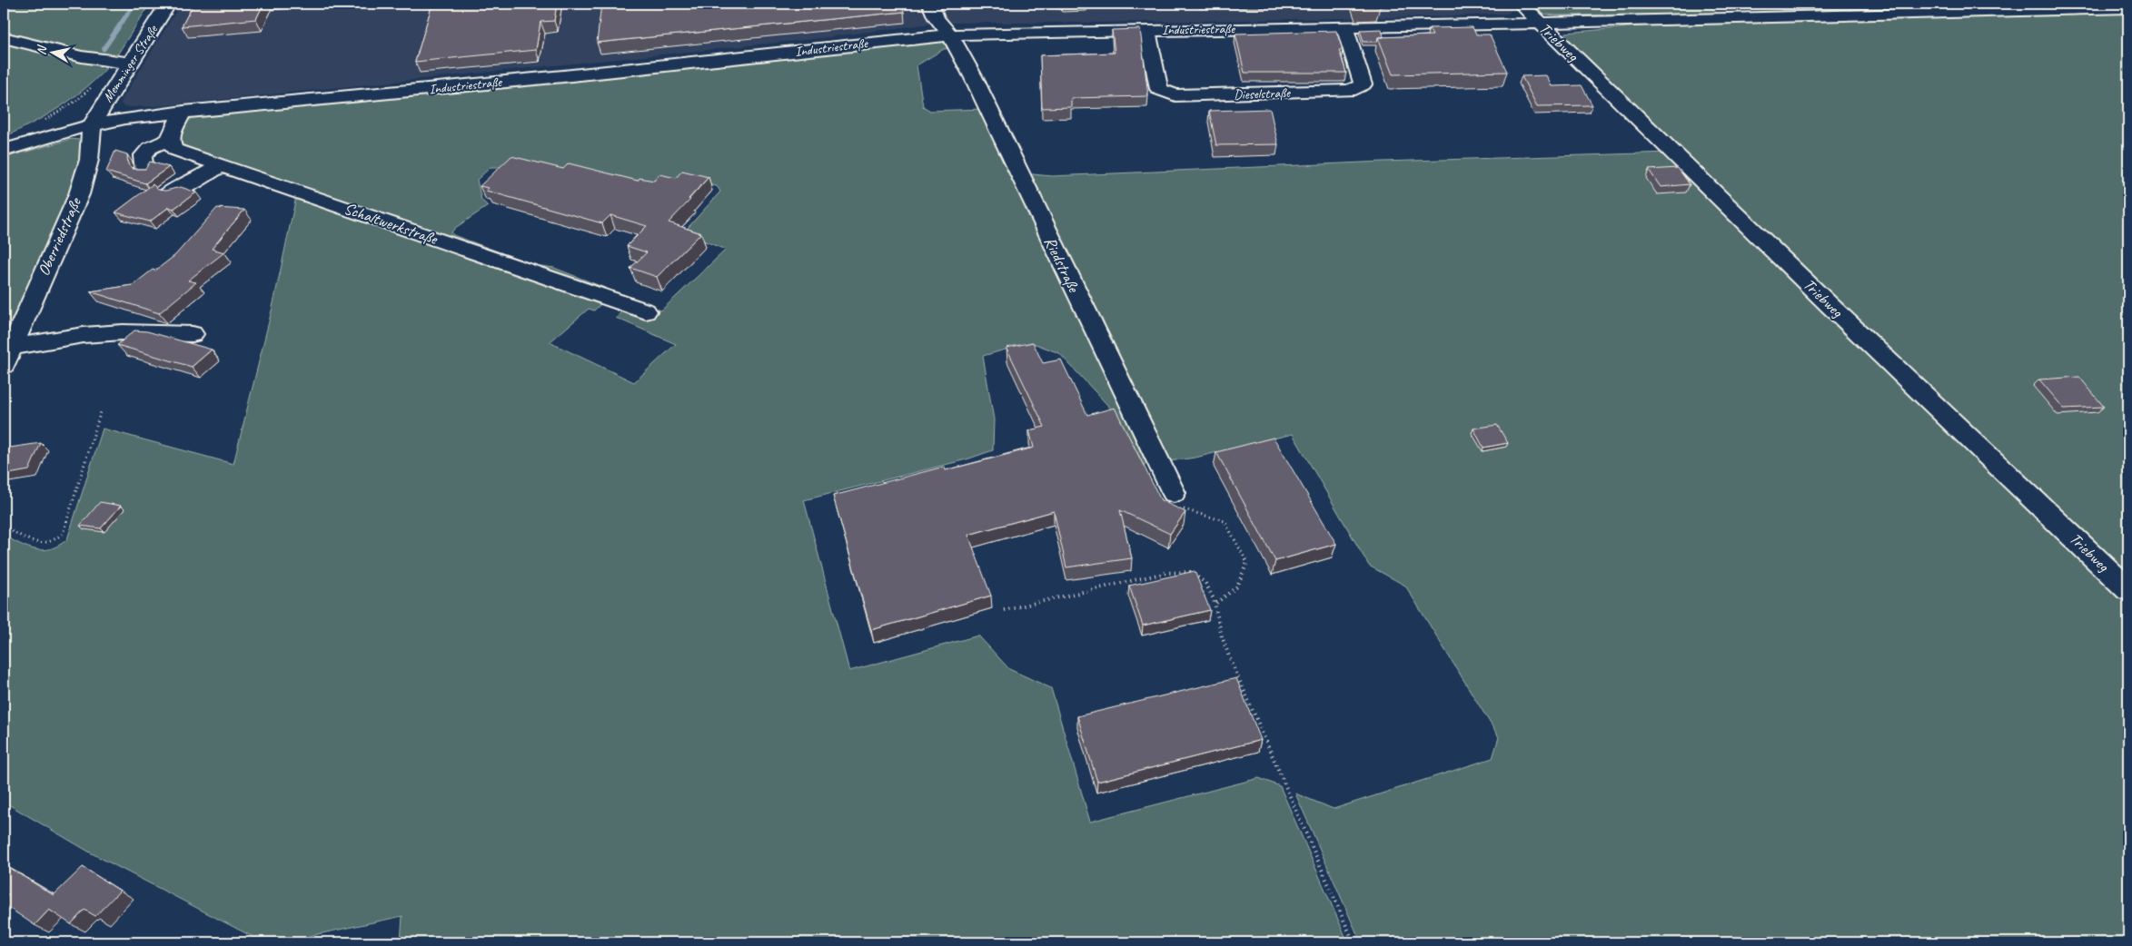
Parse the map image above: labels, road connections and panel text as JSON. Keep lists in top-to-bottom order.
{
  "streets": {
    "street": [
      "Industriestraße",
      "Triebweg",
      "Memminger Straße",
      "Dieselstraße",
      "Schaltwerkstraße",
      "Oberriedstraße",
      "Riedstraße"
    ]
  },
  "crossings": [
    ["Industriestraße", "Triebweg"],
    ["Industriestraße", "Memminger Straße"],
    ["Industriestraße", "Dieselstraße"],
    ["Industriestraße", "Oberriedstraße"],
    ["Industriestraße", "Riedstraße"],
    ["Memminger Straße", "Oberriedstraße"]
  ],
  "north": "left"
}
